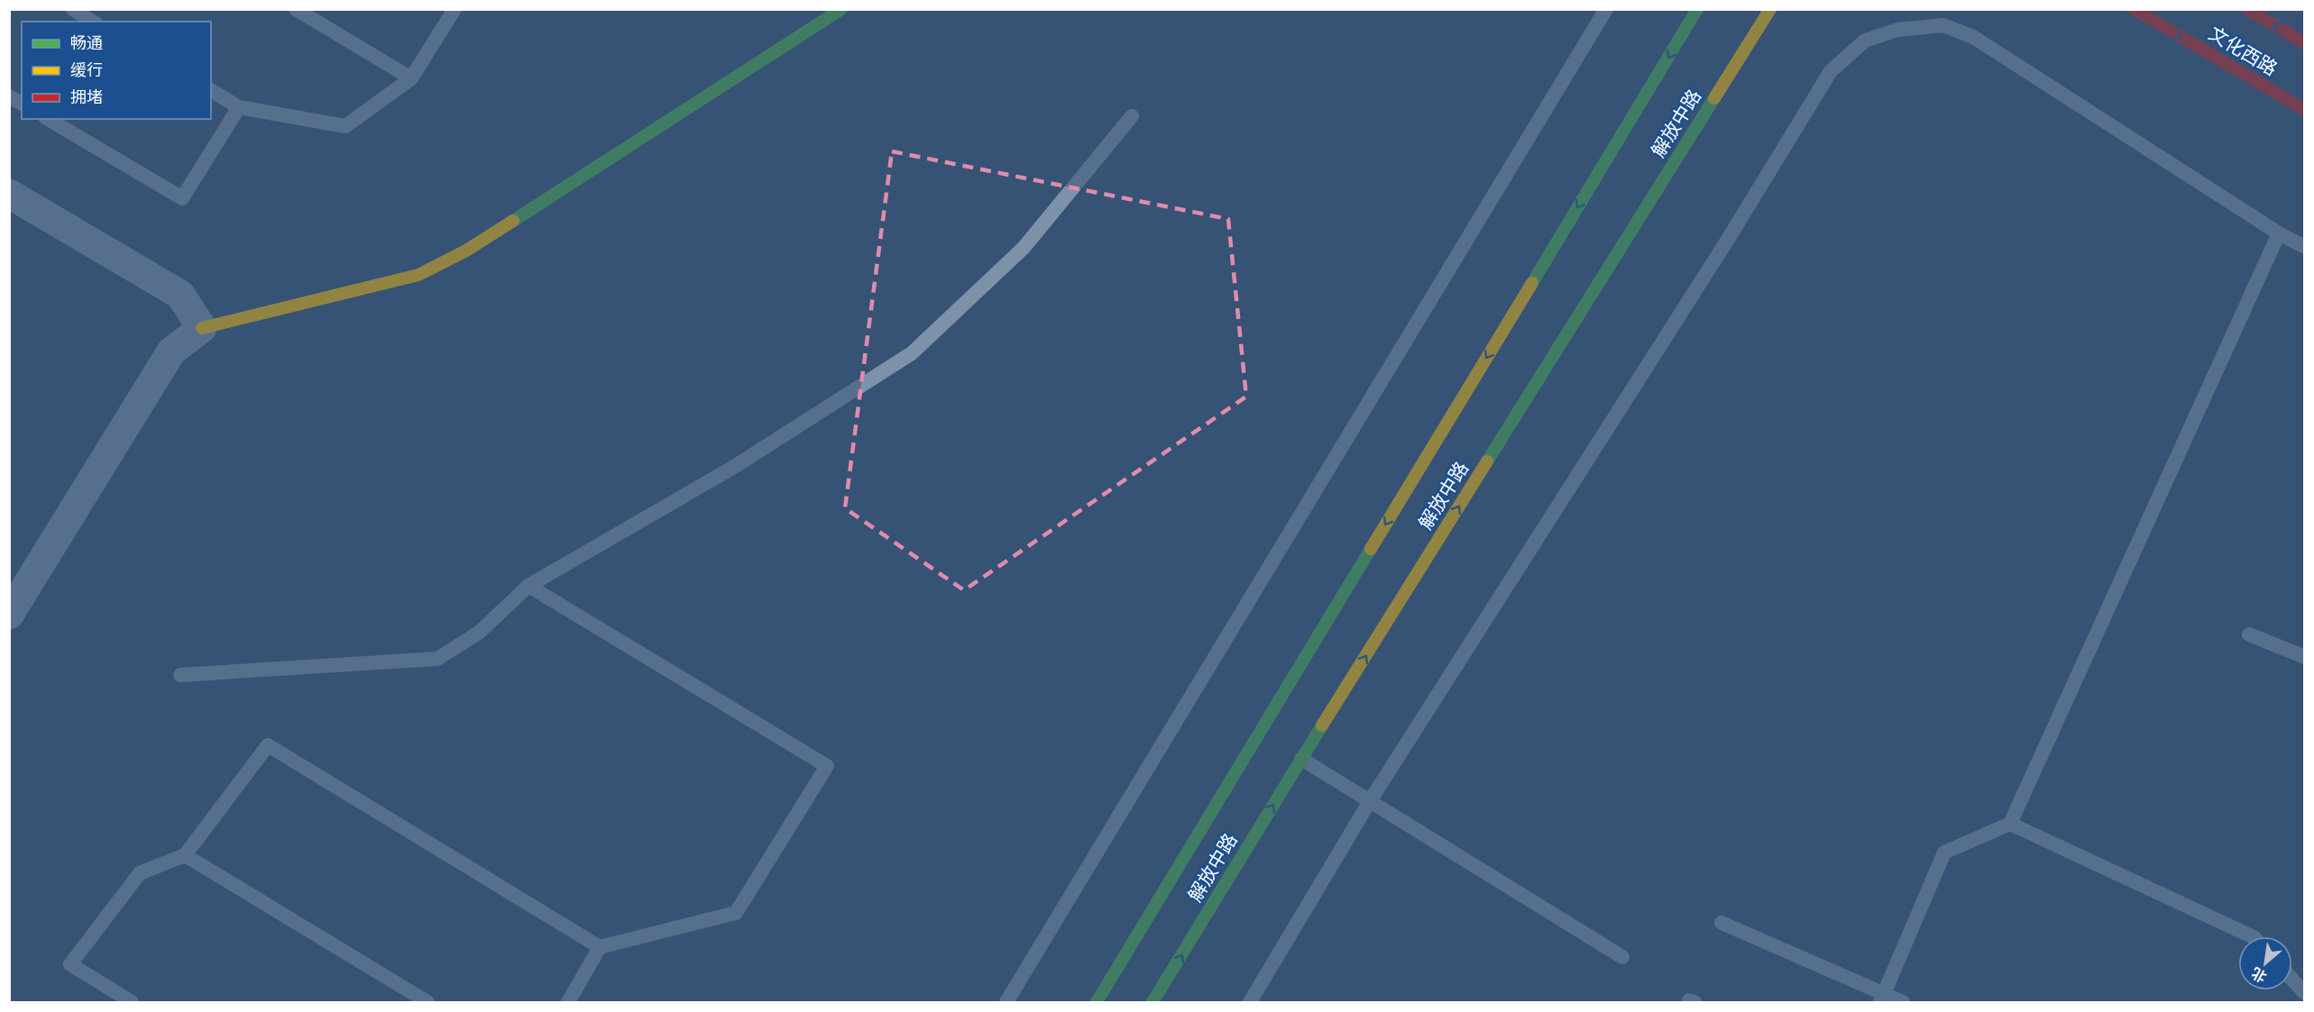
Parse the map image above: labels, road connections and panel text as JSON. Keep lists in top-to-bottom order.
{
  "streets": {
    "street": ["文化西路", "解放中路"]
  },
  "legend": ["畅通", "缓行", "拥堵"],
  "north": "bottom left"
}
